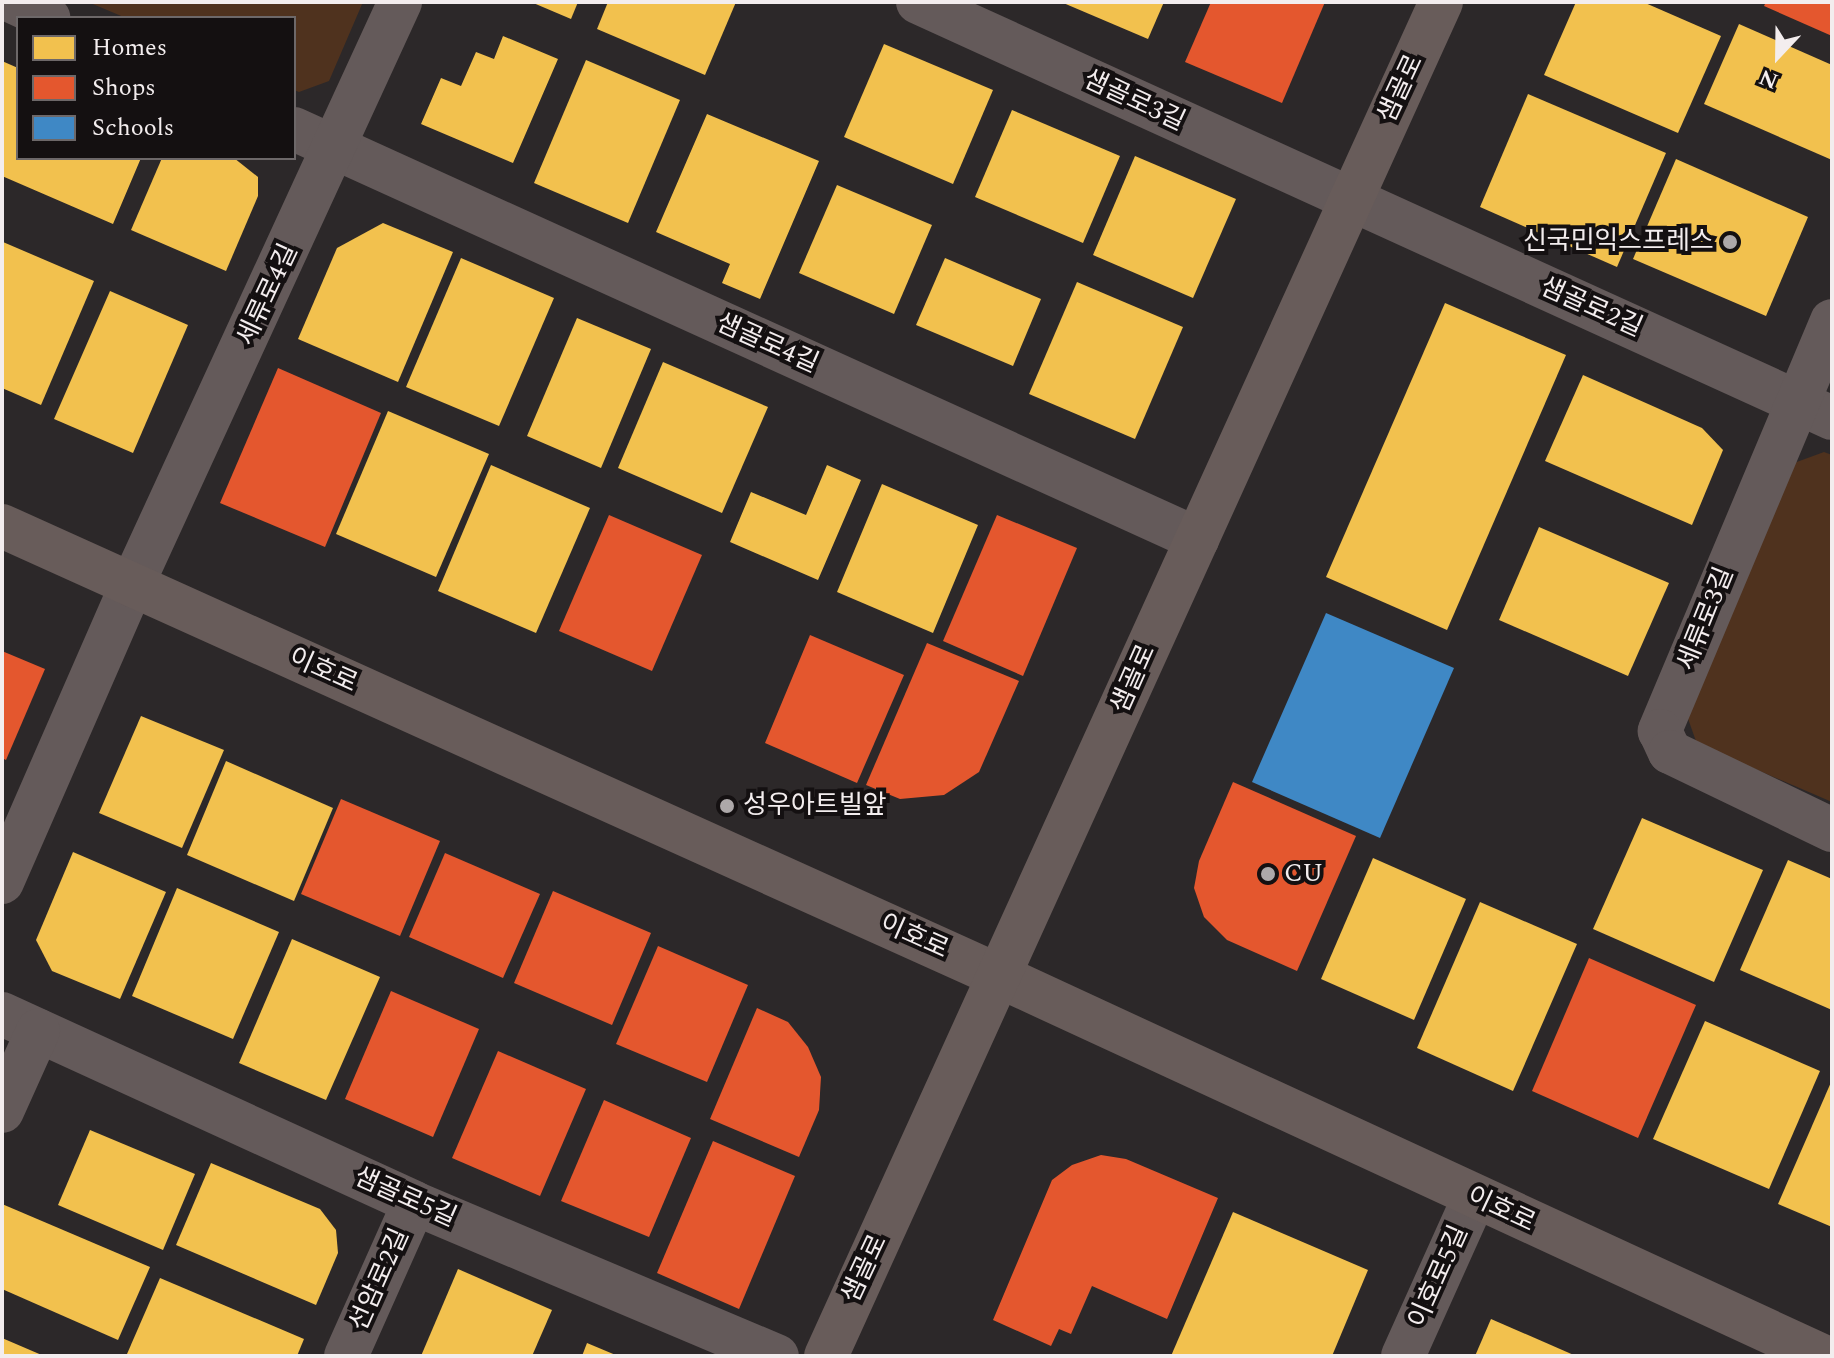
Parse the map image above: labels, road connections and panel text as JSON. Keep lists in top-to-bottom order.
{
  "streets": {
    "street": [
      "샘골로",
      "샘골로3길",
      "세류로4길",
      "샘골로2길",
      "샘골로4길",
      "세류로3길",
      "이호로",
      "샘골로5길",
      "이호로5길",
      "선암로2길"
    ]
  },
  "crossings": [
    ["샘골로", "샘골로3길"],
    ["샘골로", "샘골로2길"],
    ["샘골로", "샘골로4길"],
    ["샘골로", "이호로"],
    ["샘골로3길", "샘골로2길"],
    ["세류로4길", "샘골로4길"],
    ["세류로4길", "이호로"],
    ["샘골로2길", "세류로3길"],
    ["이호로", "이호로5길"],
    ["샘골로5길", "선암로2길"]
  ],
  "places": ["신국민익스프레스", "성우아트빌앞", "CU"],
  "legend": ["Homes", "Shops", "Schools"],
  "north": "bottom"
}
